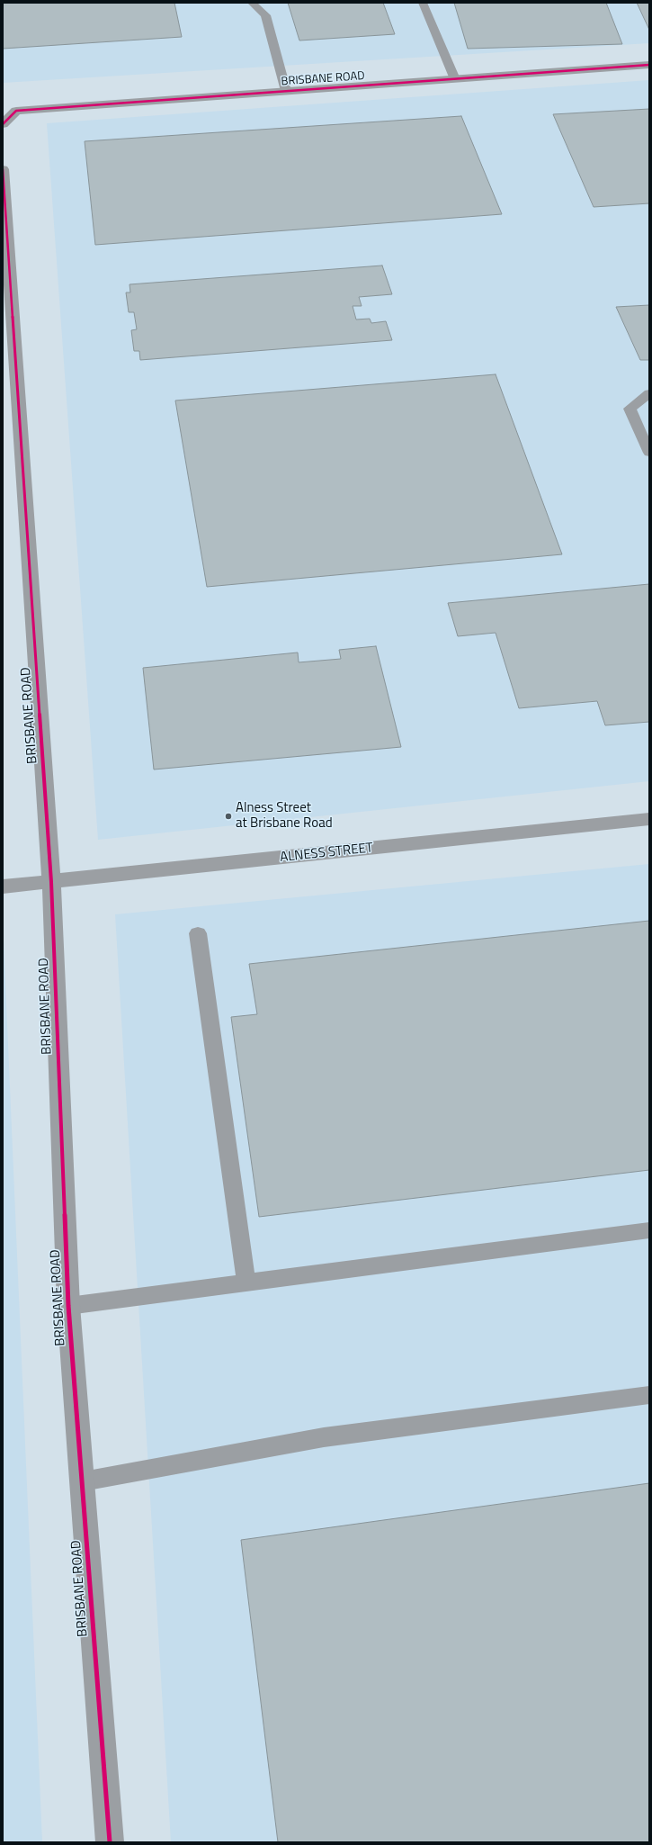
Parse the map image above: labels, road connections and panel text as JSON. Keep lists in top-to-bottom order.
{
  "streets": {
    "street": ["BRISBANE ROAD", "ALNESS STREET"]
  },
  "crossings": [
    ["BRISBANE ROAD", "ALNESS STREET"]
  ],
  "places": ["Alness Street at Brisbane Road"]
}
